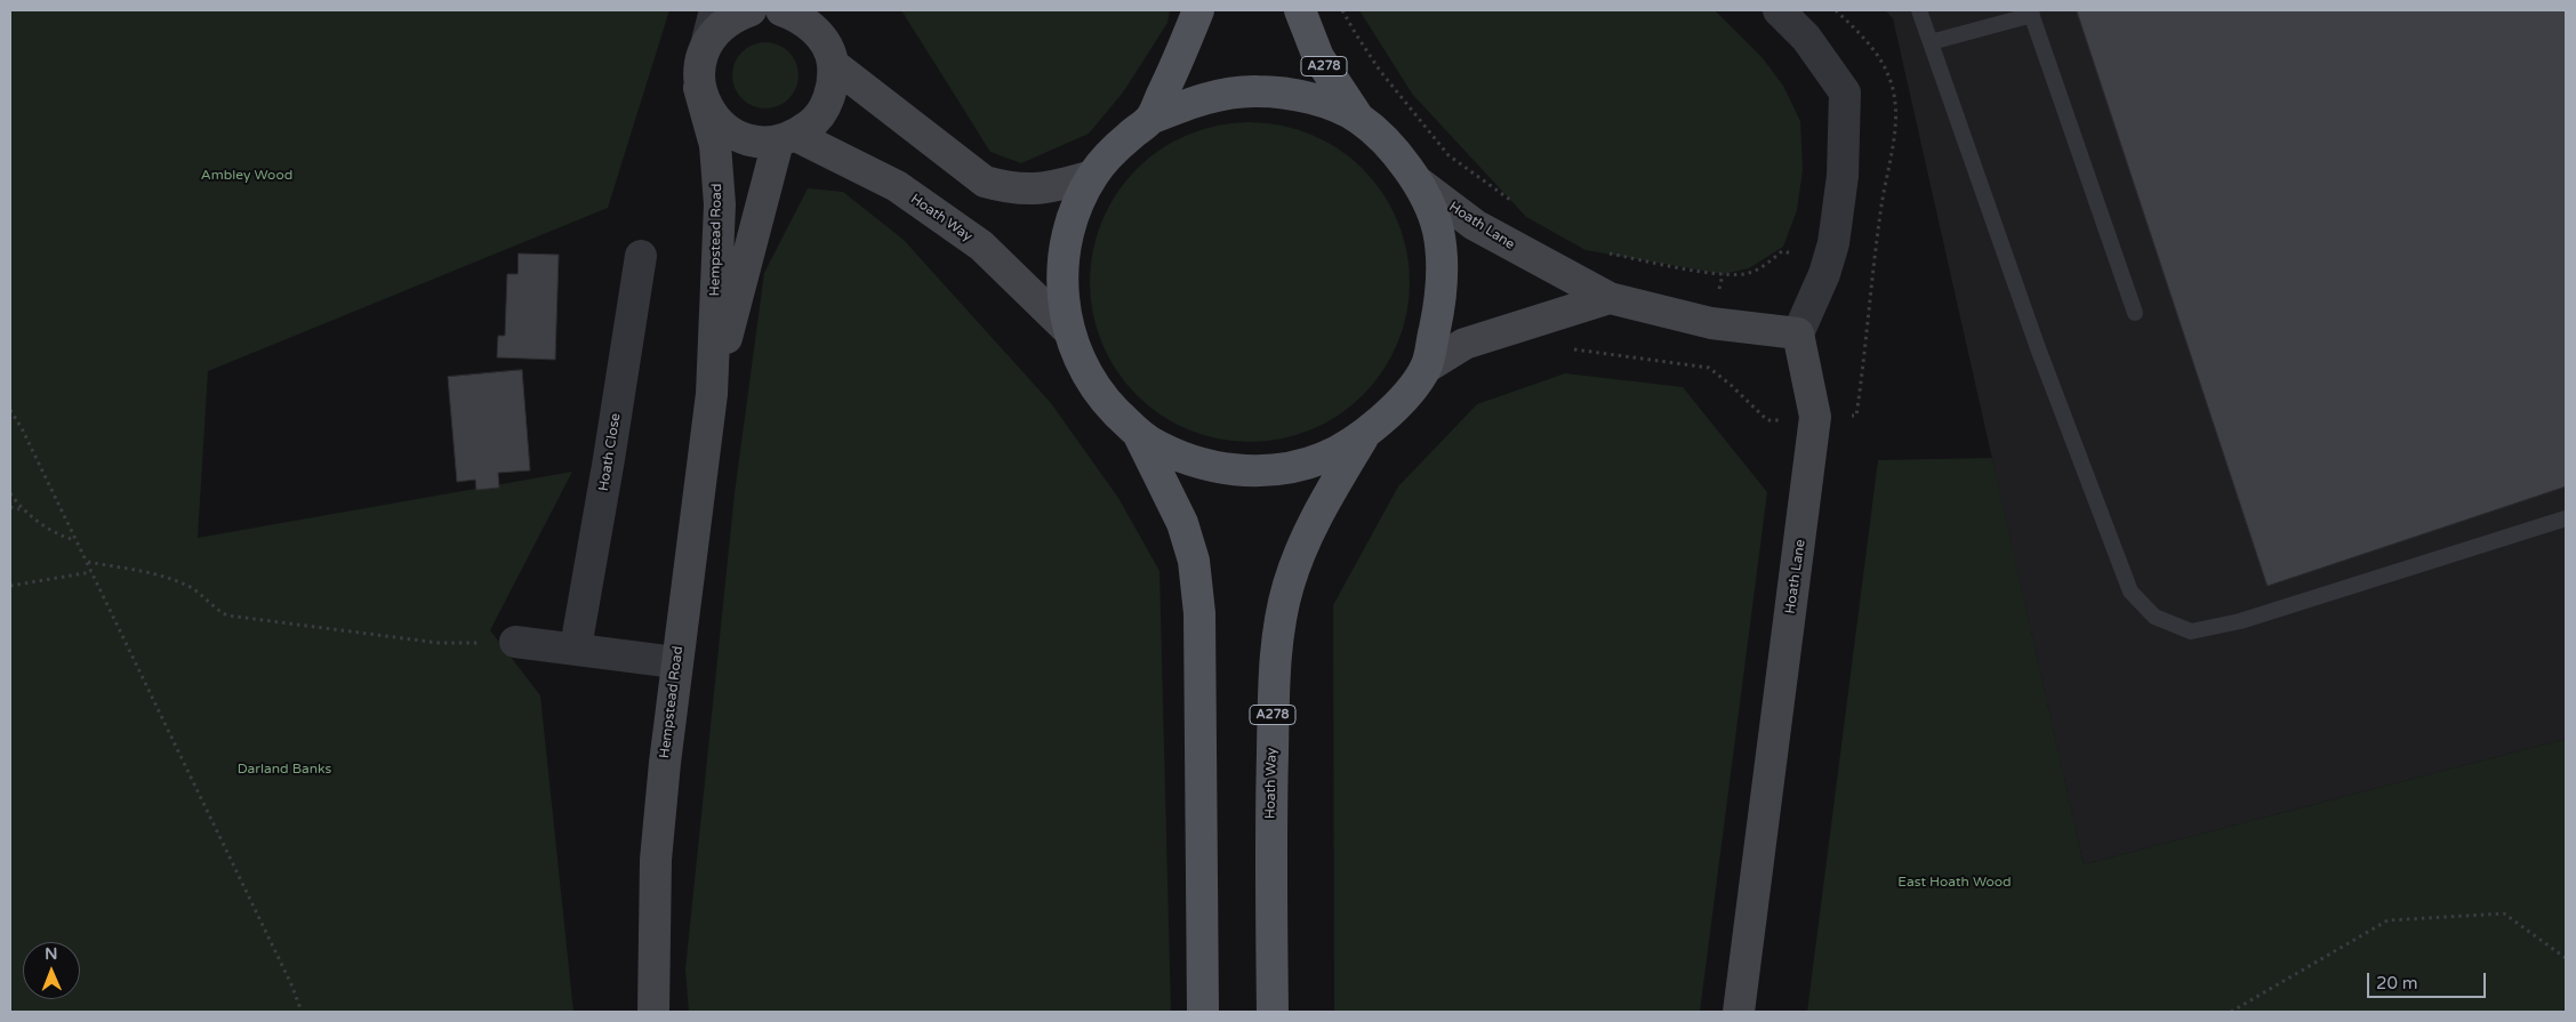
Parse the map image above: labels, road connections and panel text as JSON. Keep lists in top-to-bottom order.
{
  "streets": {
    "main road": ["A278", "Hoath Way"],
    "street": ["Hoath Lane", "Hempstead Road", "Hoath Close"]
  },
  "crossings": [
    ["Hoath Way", "Hempstead Road"]
  ],
  "parks": ["Ambley Wood", "Darland Banks", "East Hoath Wood"],
  "scale_bar": "20 m",
  "north": "top"
}
